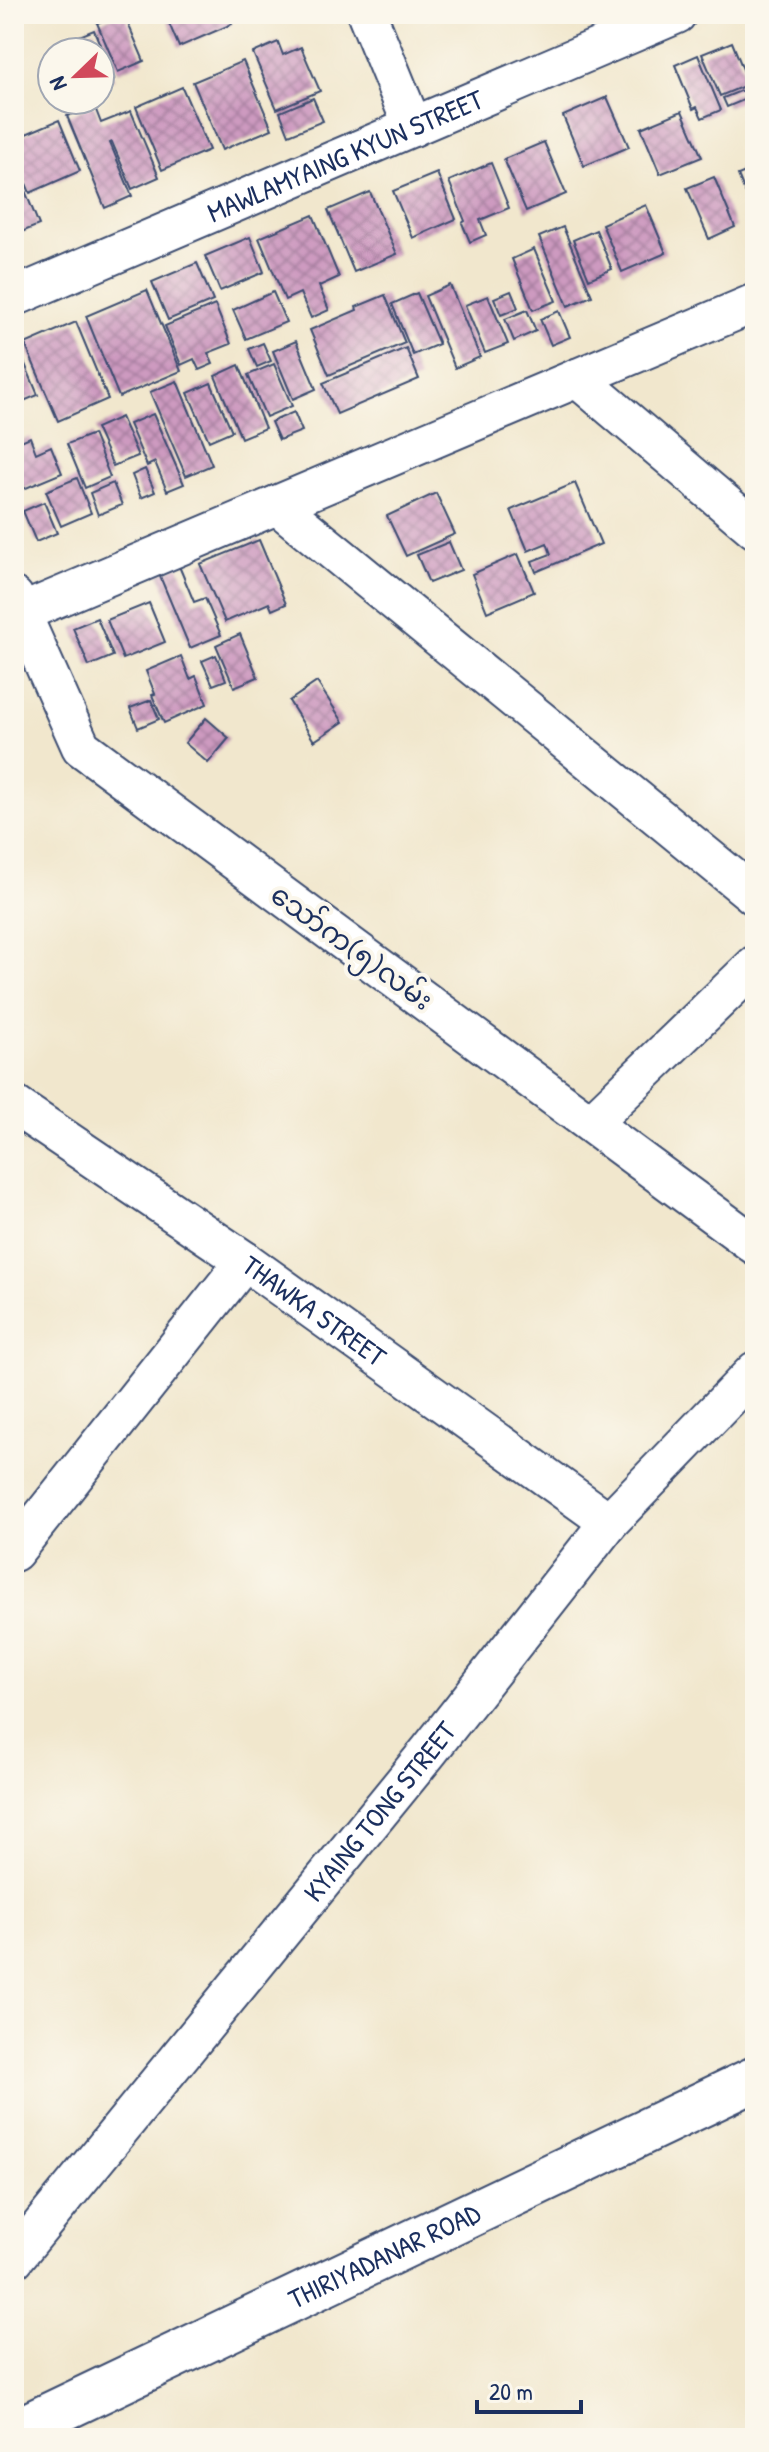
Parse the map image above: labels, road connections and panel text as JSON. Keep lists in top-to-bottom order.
{
  "streets": {
    "main road": ["THIRIYADANAR ROAD"],
    "street": [
      "MAWLAMYAING KYUN STREET",
      "သော်က(၅)လမ်း",
      "THAWKA STREET",
      "KYAING TONG STREET"
    ]
  },
  "crossings": [
    ["THAWKA STREET", "KYAING TONG STREET"]
  ],
  "scale_bar": "20 m",
  "north": "bottom left"
}
